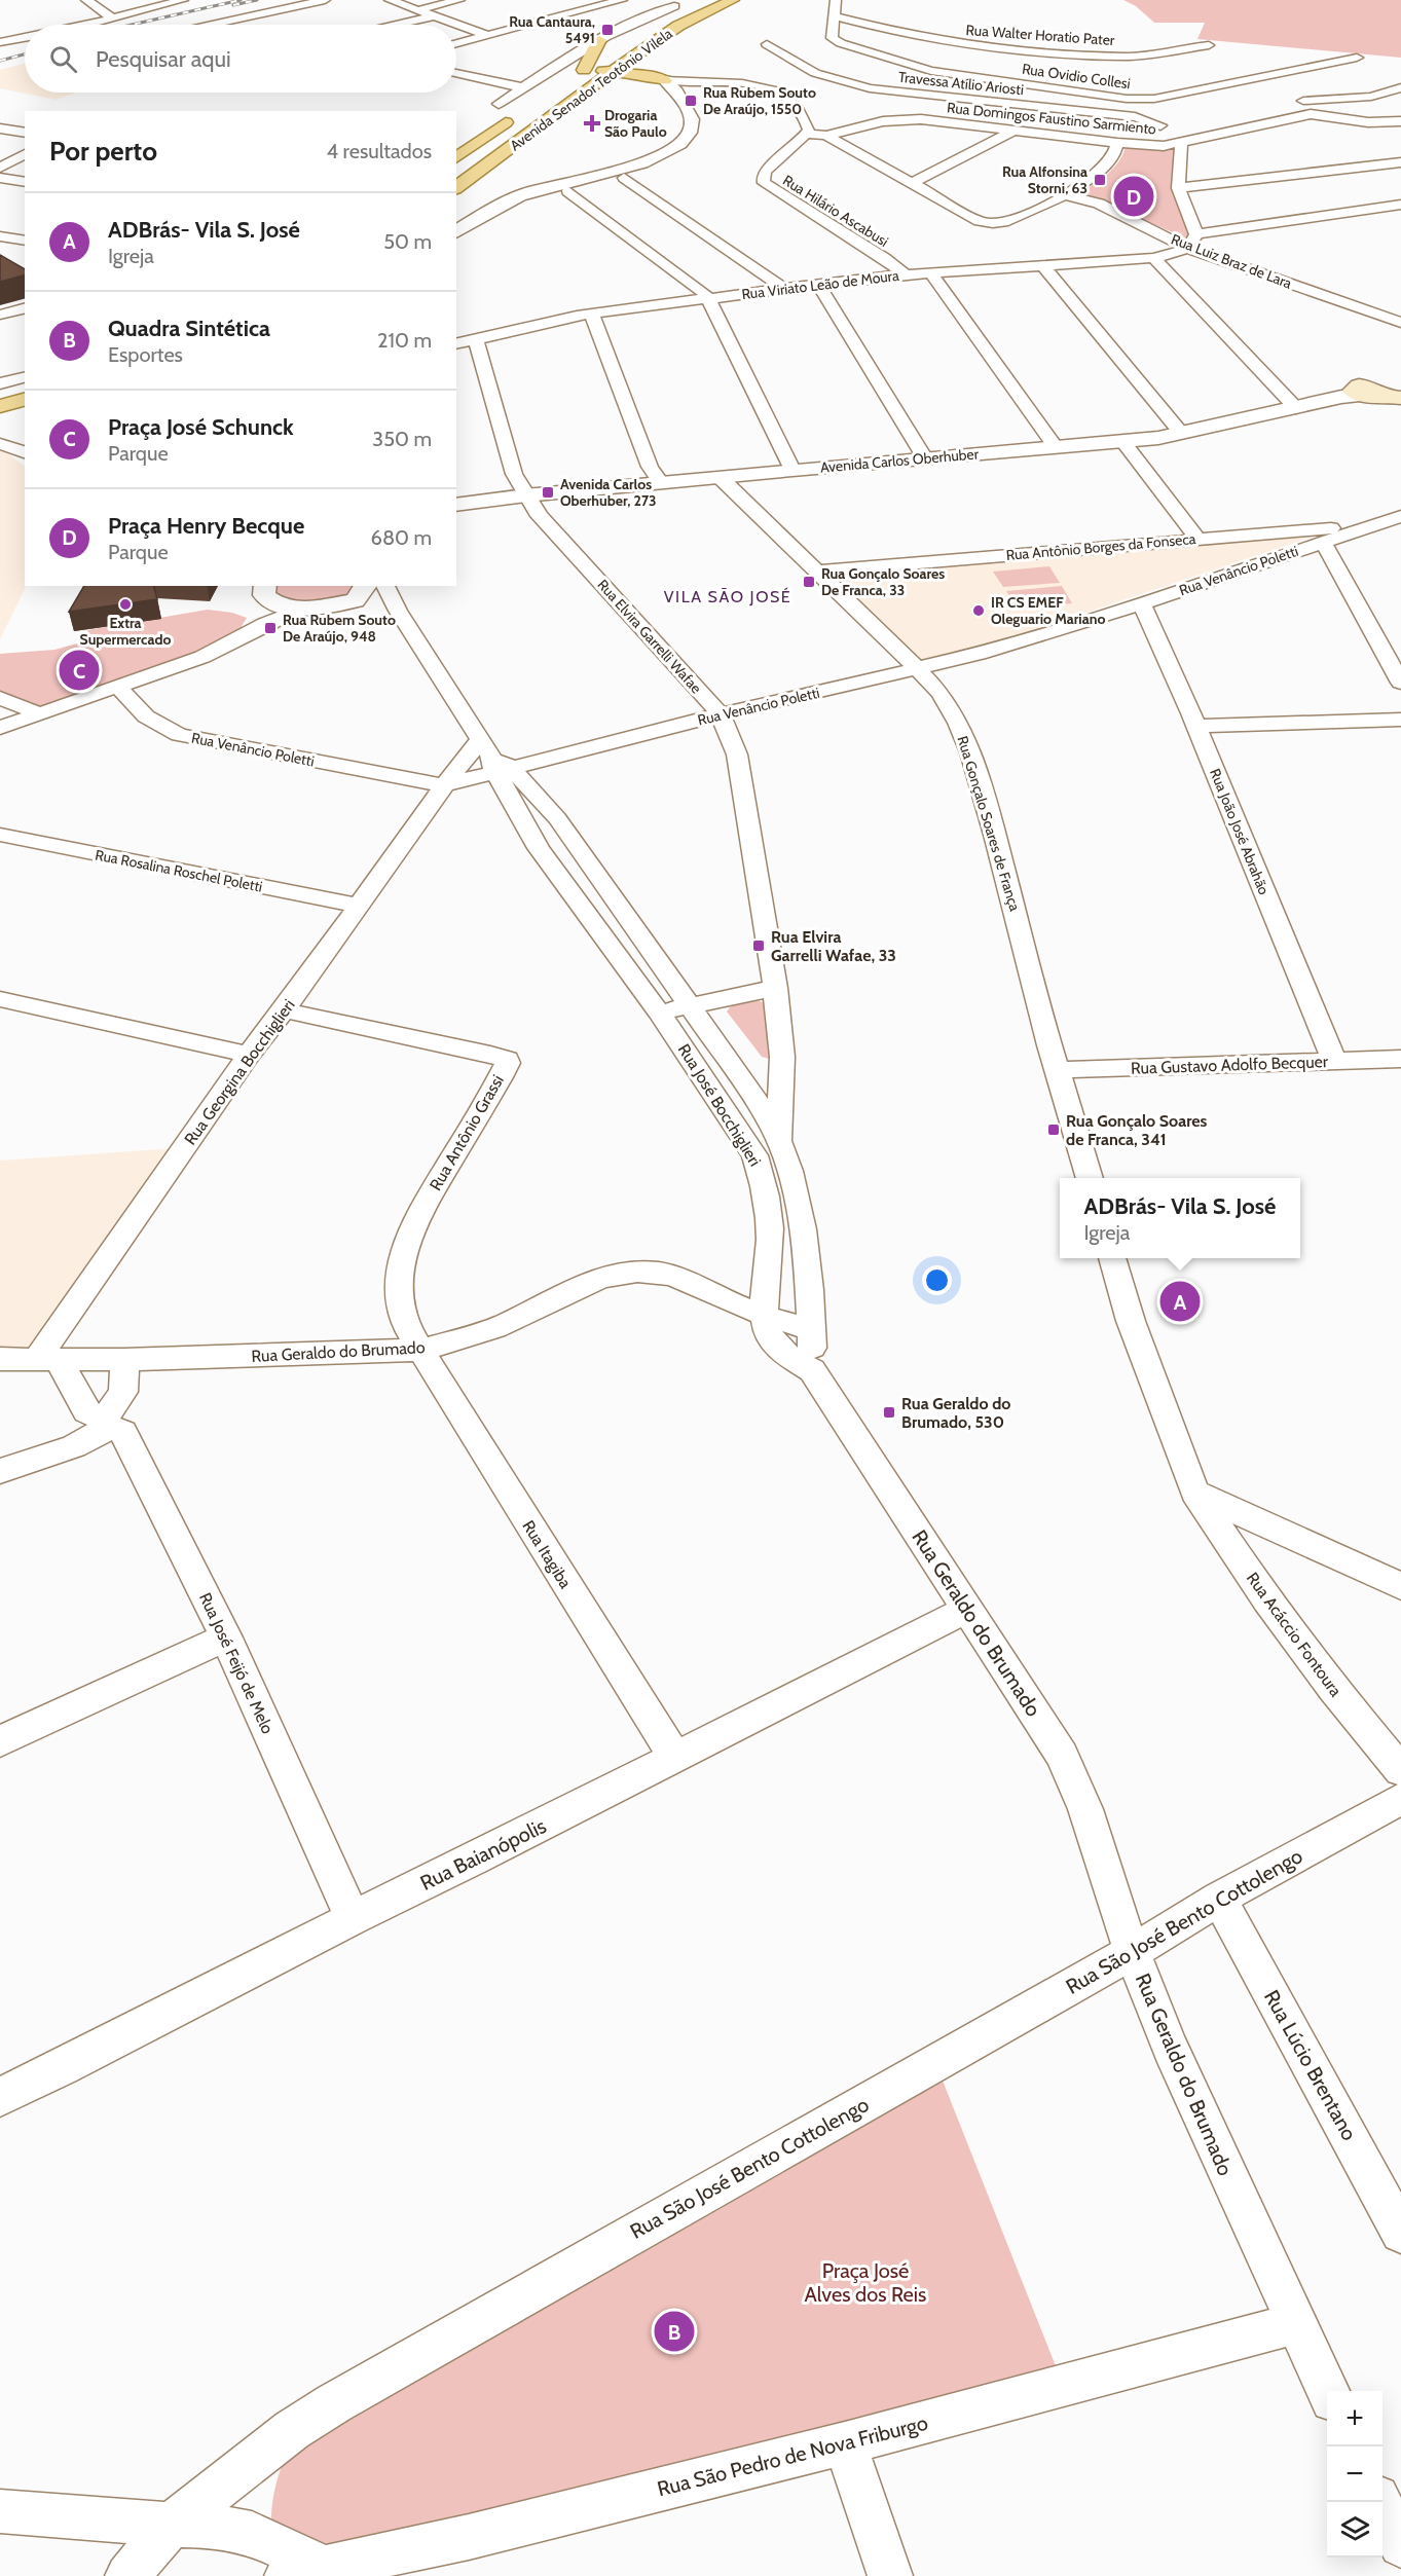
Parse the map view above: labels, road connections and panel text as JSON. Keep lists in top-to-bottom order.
{
  "streets": {
    "main road": ["Avenida Senador Teotônio Vilela"],
    "street": [
      "Rua Walter Horatio Pater",
      "Rua Ovidio Collesi",
      "Travessa Atílio Ariosti",
      "Rua Domingos Faustino Sarmiento",
      "Rua Hilário Ascabusi",
      "Rua Luiz Braz de Lara",
      "Rua Viriato Leão de Moura",
      "Avenida Carlos Oberhuber",
      "Rua Antônio Borges da Fonseca",
      "Rua Venâncio Poletti",
      "Rua Elvira Garrelli Wafae",
      "Rua Gonçalo Soares de França",
      "Rua João José Abrahão",
      "Rua Rosalina Roschel Poletti",
      "Rua Gustavo Adolfo Becquer",
      "Rua Georgina Bocchiglieri",
      "Rua José Bocchiglieri",
      "Rua Antônio Grassi",
      "Rua Geraldo do Brumado",
      "Rua Itagiba",
      "Rua Acáccio Fontoura",
      "Rua José Feijó de Melo",
      "Rua Baianópolis",
      "Rua São José Bento Cottolengo",
      "Rua Lúcio Brentano",
      "Rua São Pedro de Nova Friburgo"
    ]
  },
  "crossings": [
    ["Rua Walter Horatio Pater", "Rua Ovidio Collesi"],
    ["Rua Domingos Faustino Sarmiento", "Rua Hilário Ascabusi"],
    ["Rua Hilário Ascabusi", "Rua Viriato Leão de Moura"],
    ["Rua Luiz Braz de Lara", "Rua Viriato Leão de Moura"],
    ["Rua Viriato Leão de Moura", "Rua Elvira Garrelli Wafae"],
    ["Avenida Carlos Oberhuber", "Rua Elvira Garrelli Wafae"],
    ["Avenida Carlos Oberhuber", "Rua Gonçalo Soares de França"],
    ["Rua Antônio Borges da Fonseca", "Rua Venâncio Poletti"],
    ["Rua Antônio Borges da Fonseca", "Rua Gonçalo Soares de França"],
    ["Rua Venâncio Poletti", "Rua Elvira Garrelli Wafae"],
    ["Rua Venâncio Poletti", "Rua Gonçalo Soares de França"],
    ["Rua Venâncio Poletti", "Rua João José Abrahão"],
    ["Rua Venâncio Poletti", "Rua Georgina Bocchiglieri"],
    ["Rua Venâncio Poletti", "Rua José Bocchiglieri"],
    ["Rua Elvira Garrelli Wafae", "Rua José Bocchiglieri"],
    ["Rua Gonçalo Soares de França", "Rua Gustavo Adolfo Becquer"],
    ["Rua João José Abrahão", "Rua Gustavo Adolfo Becquer"],
    ["Rua Rosalina Roschel Poletti", "Rua Georgina Bocchiglieri"],
    ["Rua Georgina Bocchiglieri", "Rua José Bocchiglieri"],
    ["Rua Georgina Bocchiglieri", "Rua Antônio Grassi"],
    ["Rua Georgina Bocchiglieri", "Rua Geraldo do Brumado"],
    ["Rua Georgina Bocchiglieri", "Rua José Feijó de Melo"],
    ["Rua José Bocchiglieri", "Rua Geraldo do Brumado"],
    ["Rua Antônio Grassi", "Rua Geraldo do Brumado"],
    ["Rua Antônio Grassi", "Rua Itagiba"],
    ["Rua Geraldo do Brumado", "Rua Itagiba"],
    ["Rua Geraldo do Brumado", "Rua José Feijó de Melo"],
    ["Rua Geraldo do Brumado", "Rua Baianópolis"],
    ["Rua Geraldo do Brumado", "Rua São José Bento Cottolengo"],
    ["Rua Geraldo do Brumado", "Rua São Pedro de Nova Friburgo"],
    ["Rua Itagiba", "Rua Baianópolis"],
    ["Rua José Feijó de Melo", "Rua Baianópolis"],
    ["Rua São José Bento Cottolengo", "Rua Lúcio Brentano"]
  ],
  "districts": ["VILA SÃO JOSÉ"],
  "parks": ["Praça José Alves dos Reis"],
  "places": {
    "transit": [
      "Rua Cantaura, 5491",
      "Rua Rubem Souto De Araújo, 1550",
      "Rua Alfonsina Storni, 63",
      "Avenida Carlos Oberhuber, 273",
      "Rua Gonçalo Soares De Franca, 33",
      "Rua Rubem Souto De Araújo, 948",
      "Rua Elvira Garrelli Wafae, 33",
      "Rua Gonçalo Soares de Franca, 341",
      "Rua Geraldo do Brumado, 530"
    ],
    "health": ["Drogaria São Paulo"],
    "other": ["Extra Supermercado", "IR CS EMEF Oleguario Mariano"]
  },
  "page": {
    "search": "Pesquisar aqui",
    "heading": ["Por perto", "4 resultados"],
    "pins": [
      "D",
      "C",
      "A",
      "B"
    ],
    "list": [
      {
        "mark": "A",
        "name": "ADBrás- Vila S. José",
        "note": "Igreja",
        "value": "50 m"
      },
      {
        "mark": "B",
        "name": "Quadra Sintética",
        "note": "Esportes",
        "value": "210 m"
      },
      {
        "mark": "C",
        "name": "Praça José Schunck",
        "note": "Parque",
        "value": "350 m"
      },
      {
        "mark": "D",
        "name": "Praça Henry Becque",
        "note": "Parque",
        "value": "680 m"
      }
    ],
    "popup": ["ADBrás- Vila S. José", "Igreja"],
    "map_buttons": ["+", "−"]
  }
}
